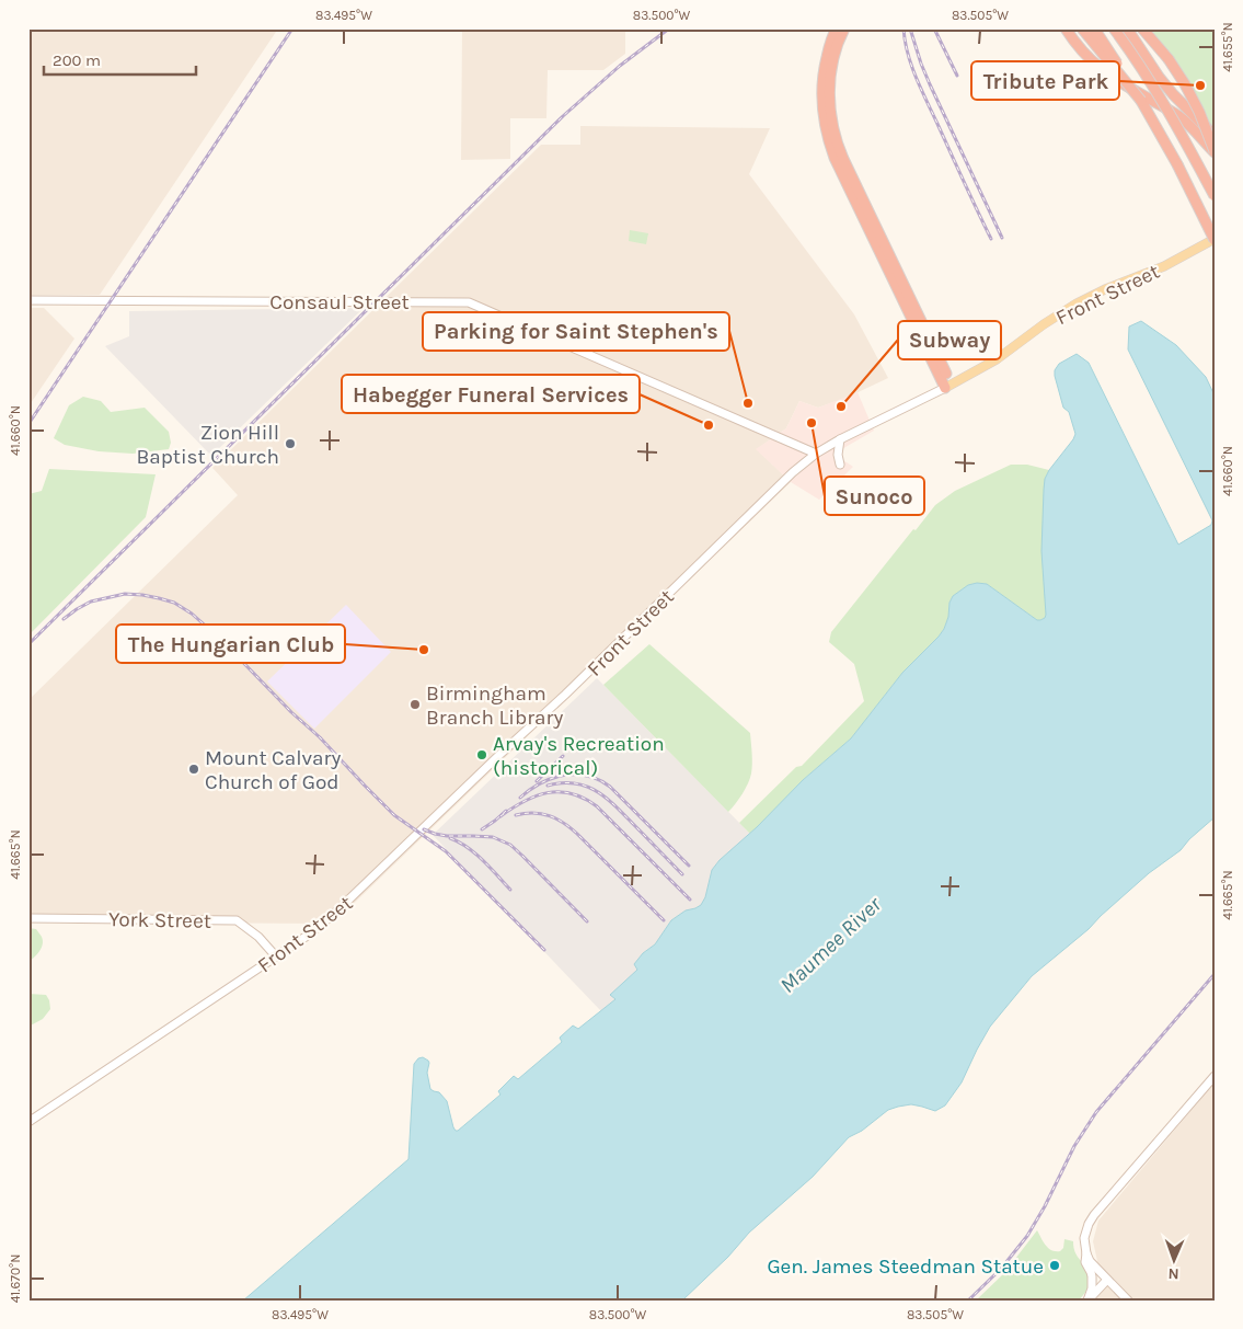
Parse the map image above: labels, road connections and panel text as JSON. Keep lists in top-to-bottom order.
{
  "streets": {
    "main road": ["Front Street"],
    "street": ["Consaul Street", "York Street"]
  },
  "crossings": [
    ["Front Street", "Consaul Street"],
    ["Front Street", "York Street"]
  ],
  "water": ["Maumee River"],
  "places": [
    "Tribute Park",
    "Parking for Saint Stephen's",
    "Subway",
    "Sunoco",
    "Habegger Funeral Services",
    "Zion Hill Baptist Church",
    "The Hungarian Club",
    "Birmingham Branch Library",
    "Arvay's Recreation (historical)",
    "Mount Calvary Church of God",
    "Gen. James Steedman Statue"
  ],
  "scale_bar": "200 m",
  "north": "bottom",
  "coordinates": [
    "83.495°W",
    "83.500°W",
    "83.505°W",
    "41.655°N",
    "41.660°N",
    "41.665°N",
    "41.670°N"
  ]
}
